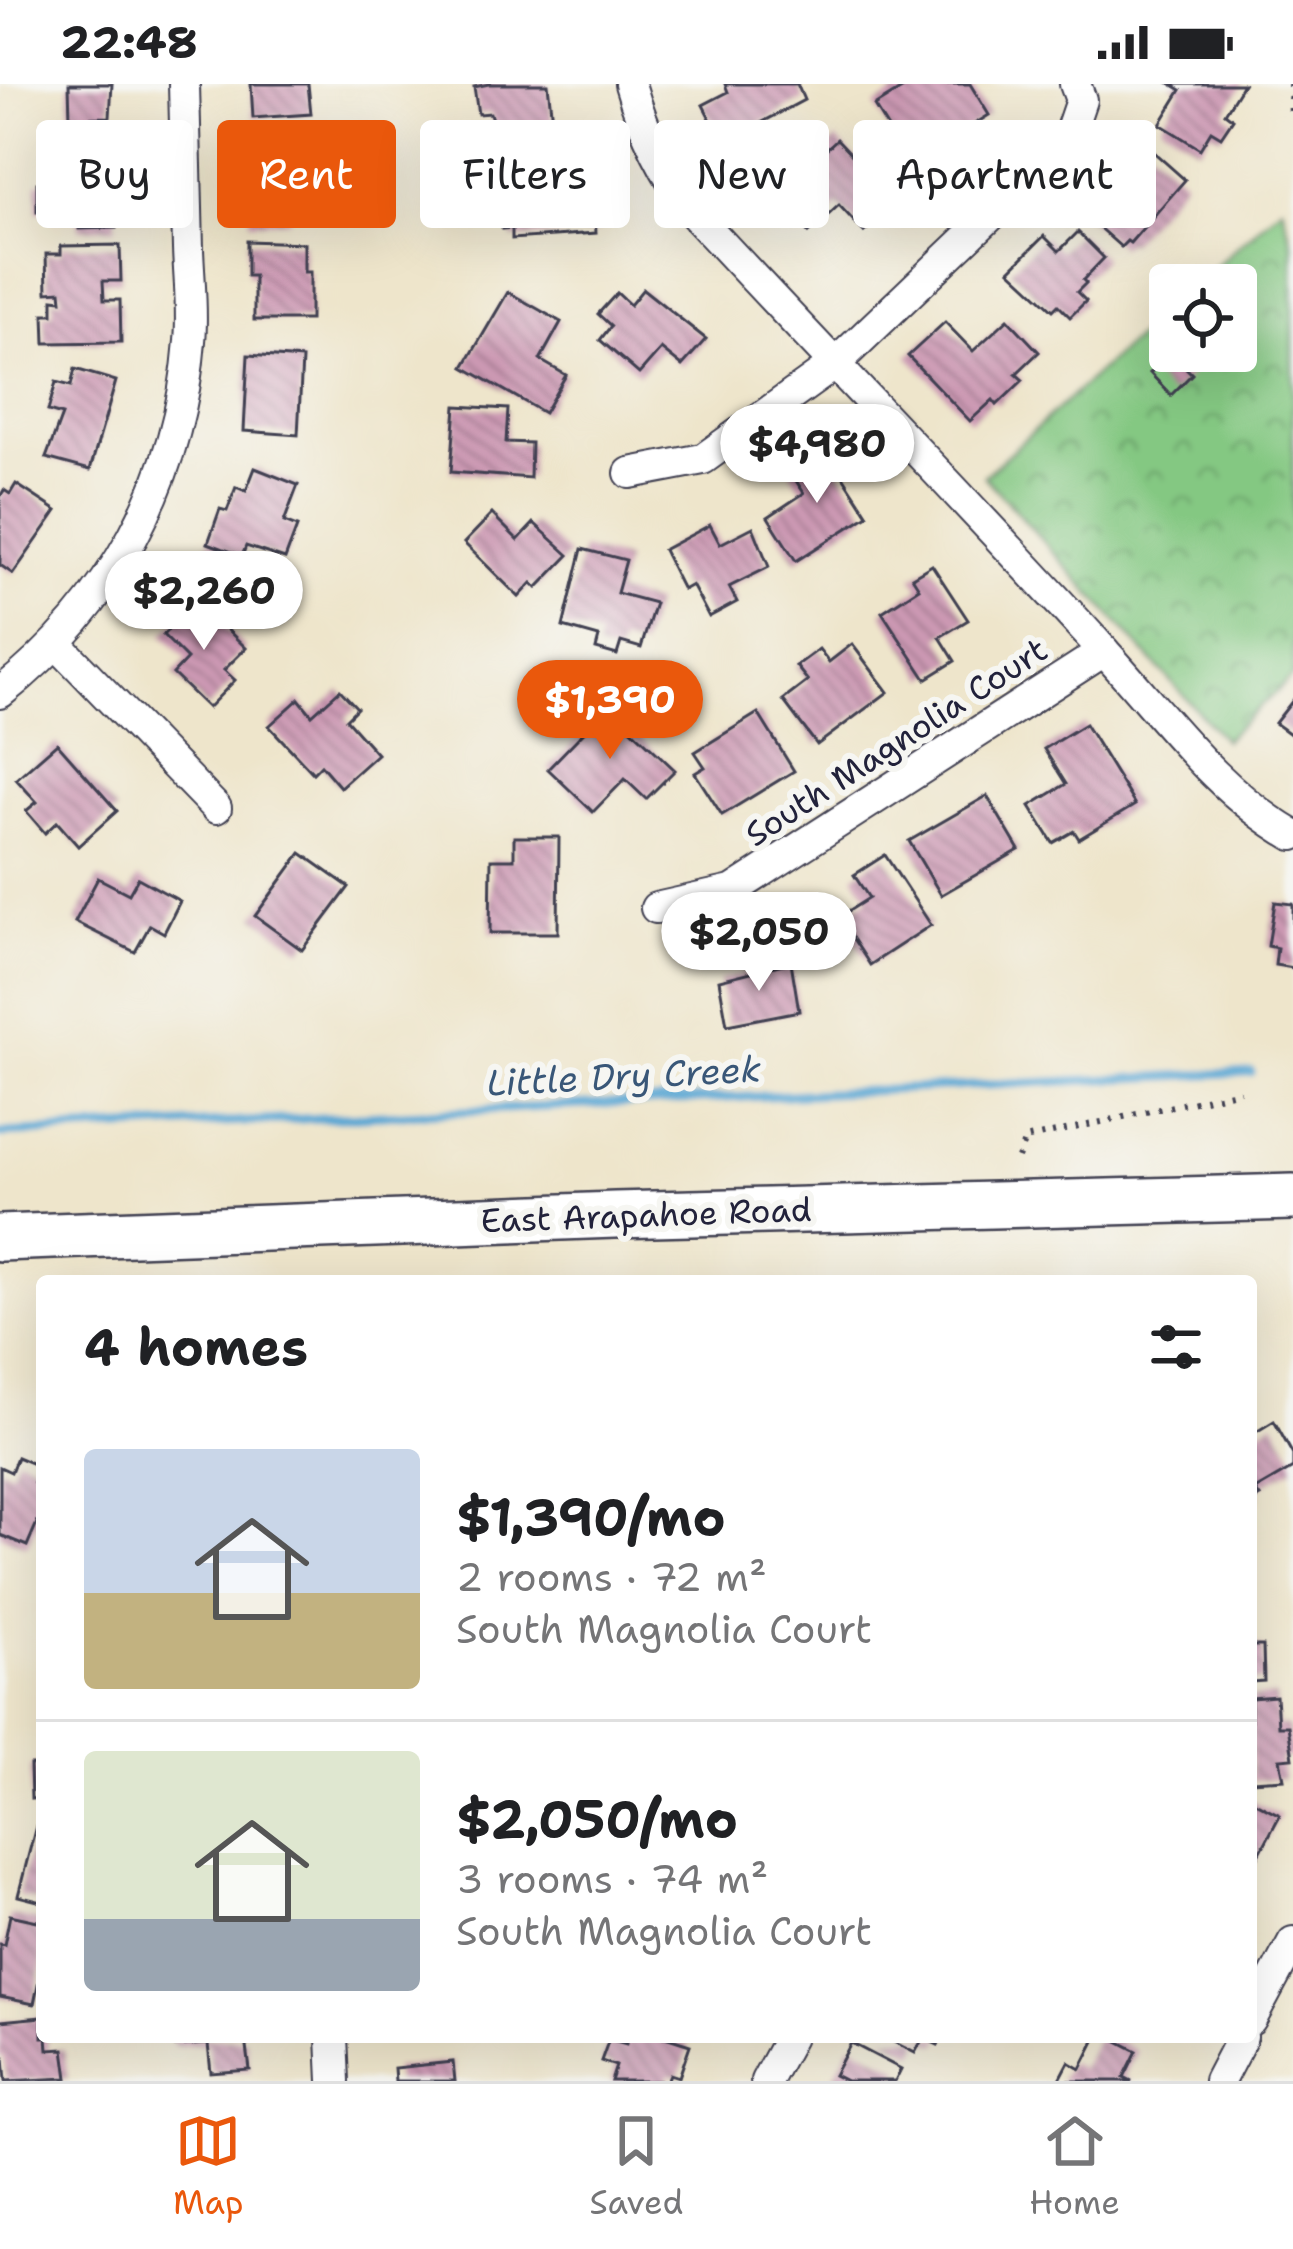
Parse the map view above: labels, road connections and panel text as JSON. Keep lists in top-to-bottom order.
{
  "streets": {
    "main road": ["East Arapahoe Road"],
    "street": ["South Magnolia Court"]
  },
  "water": ["Little Dry Creek"],
  "page": {
    "status": "22:48",
    "chip": [
      "Buy",
      "Rent",
      "Filters",
      "New",
      "Apartment"
    ],
    "price": [
      "$4,980",
      "$2,260",
      "$1,390",
      "$2,050"
    ],
    "heading": "4 homes",
    "list": [
      {
        "name": "$1,390/mo",
        "note": "2 rooms · 72 m² · South Magnolia Court"
      },
      {
        "name": "$2,050/mo",
        "note": "3 rooms · 74 m² · South Magnolia Court"
      }
    ],
    "tabs": ["Map", "Saved", "Home"]
  }
}
